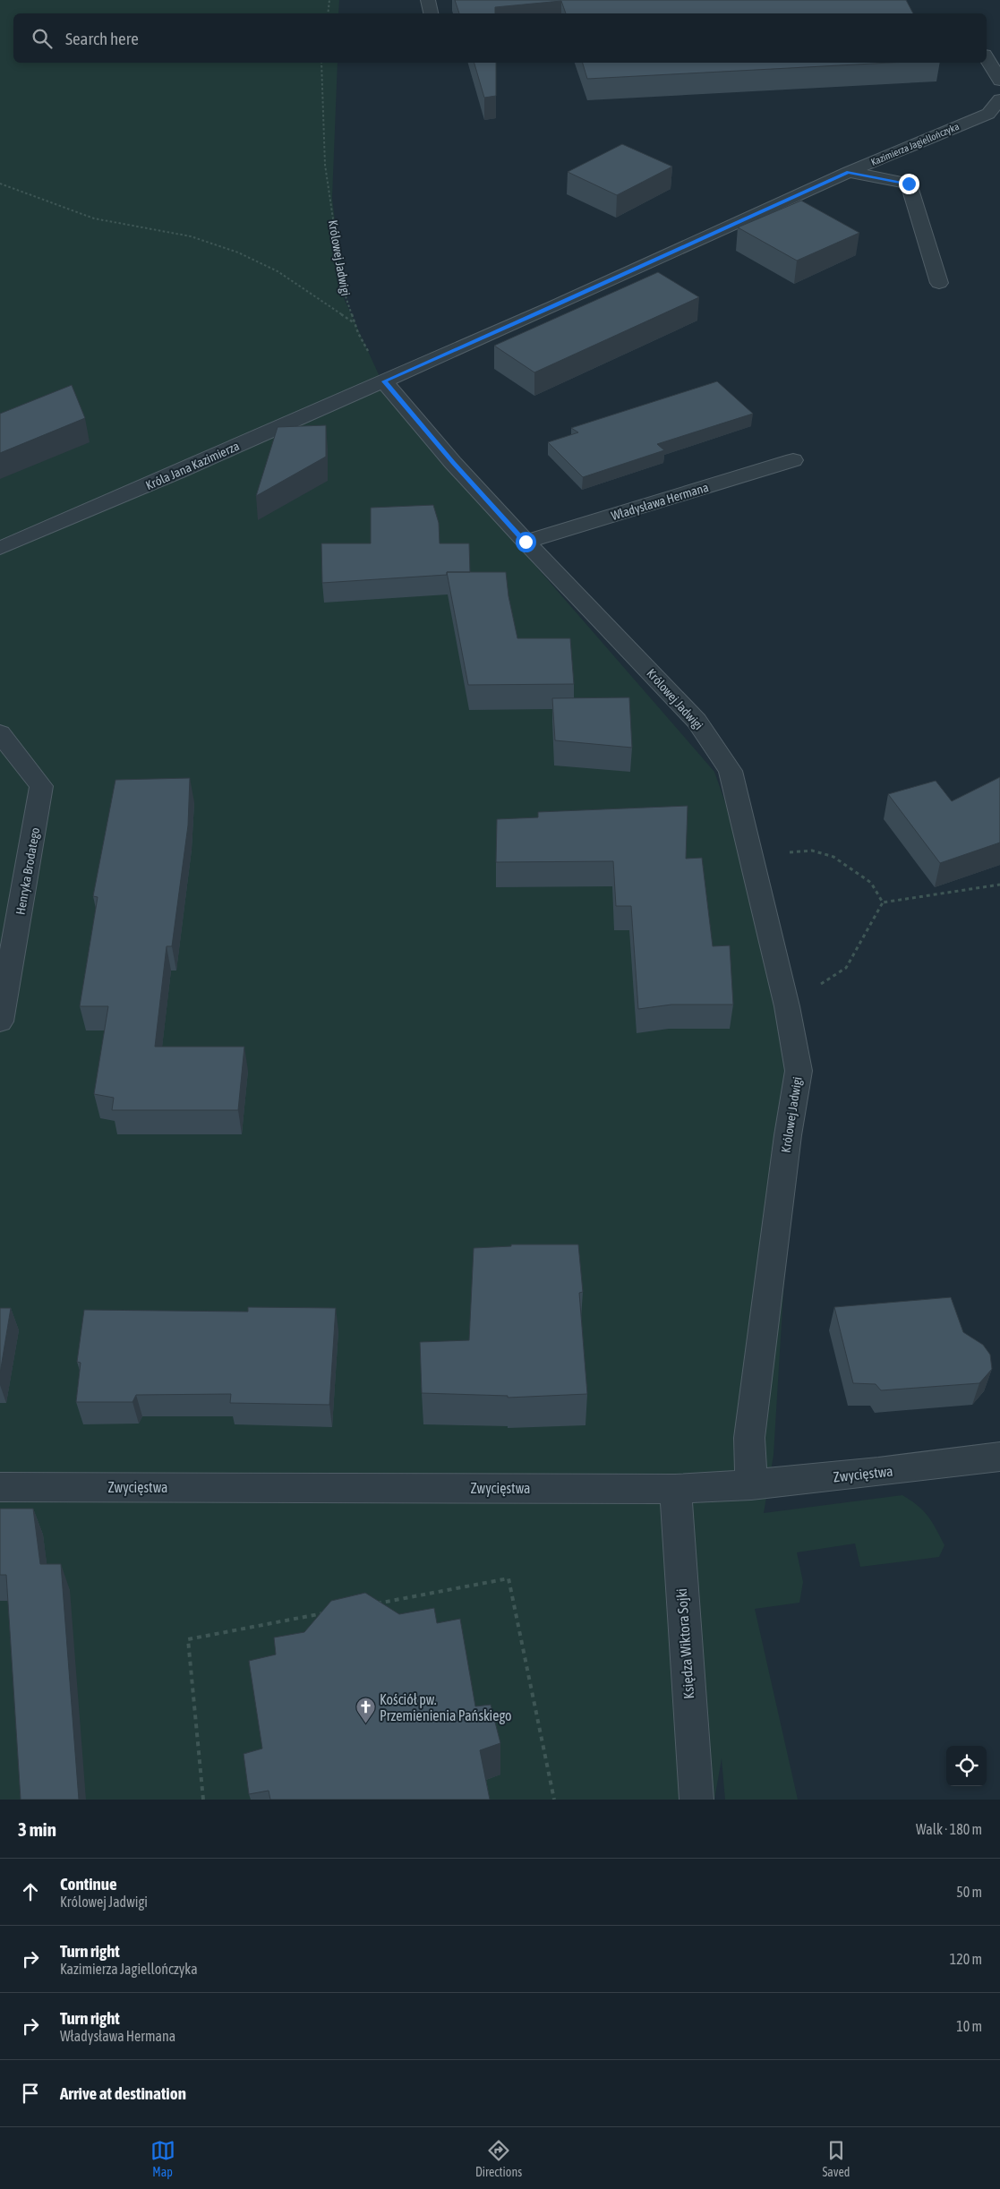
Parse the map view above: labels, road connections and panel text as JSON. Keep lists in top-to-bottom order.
{
  "streets": {
    "street": [
      "Kazimierza Jagiellończyka",
      "Królowej Jadwigi",
      "Króla Jana Kazimierza",
      "Władysława Hermana",
      "Henryka Brodatego",
      "Zwycięstwa",
      "Księdza Wiktora Sojki"
    ]
  },
  "crossings": [
    ["Kazimierza Jagiellończyka", "Królowej Jadwigi"],
    ["Kazimierza Jagiellończyka", "Króla Jana Kazimierza"],
    ["Królowej Jadwigi", "Króla Jana Kazimierza"],
    ["Królowej Jadwigi", "Władysława Hermana"],
    ["Królowej Jadwigi", "Zwycięstwa"],
    ["Zwycięstwa", "Księdza Wiktora Sojki"]
  ],
  "places": {
    "church": ["Kościół pw. Przemienienia Pańskiego"]
  },
  "page": {
    "search": "Search here",
    "heading": ["3 min", "Walk · 180 m"],
    "list": [
      ["Continue", "Królowej Jadwigi", "50 m"],
      ["Turn right", "Kazimierza Jagiellończyka", "120 m"],
      ["Turn right", "Władysława Hermana", "10 m"],
      "Arrive at destination"
    ],
    "nav": ["Map", "Directions", "Saved"]
  }
}
